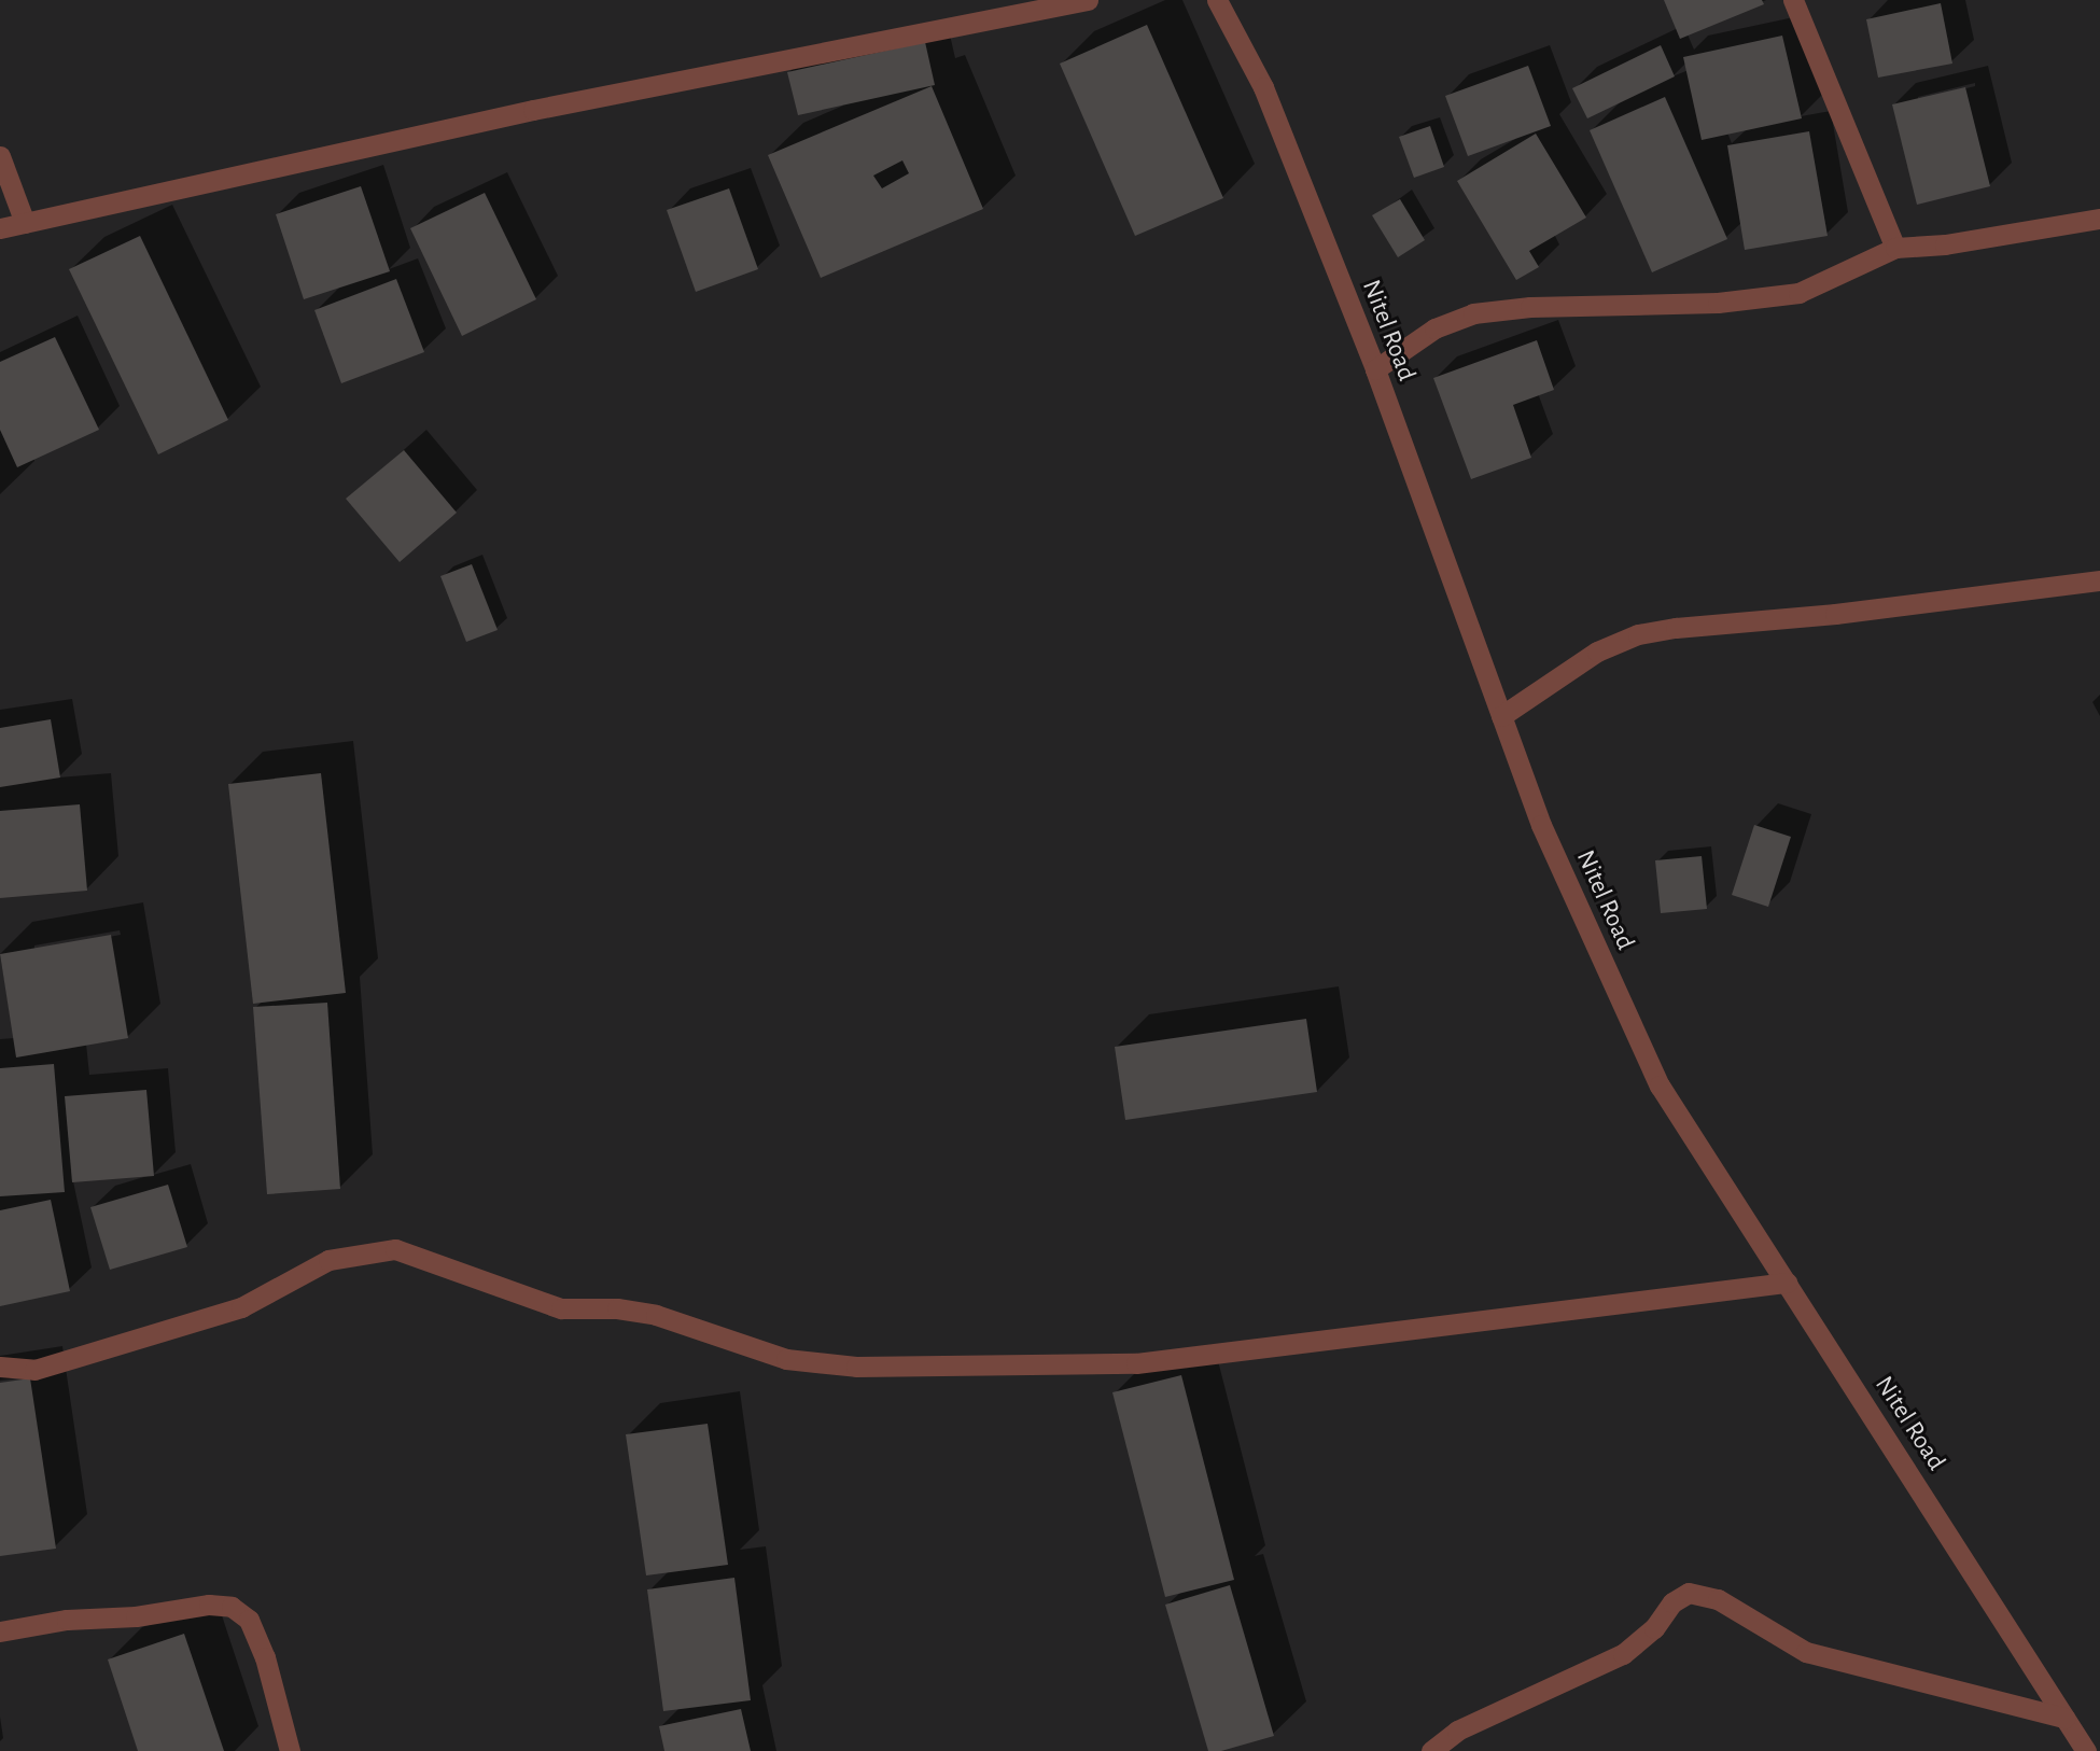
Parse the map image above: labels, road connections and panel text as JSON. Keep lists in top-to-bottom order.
{
  "streets": {
    "street": ["Nitel Road"]
  }
}
